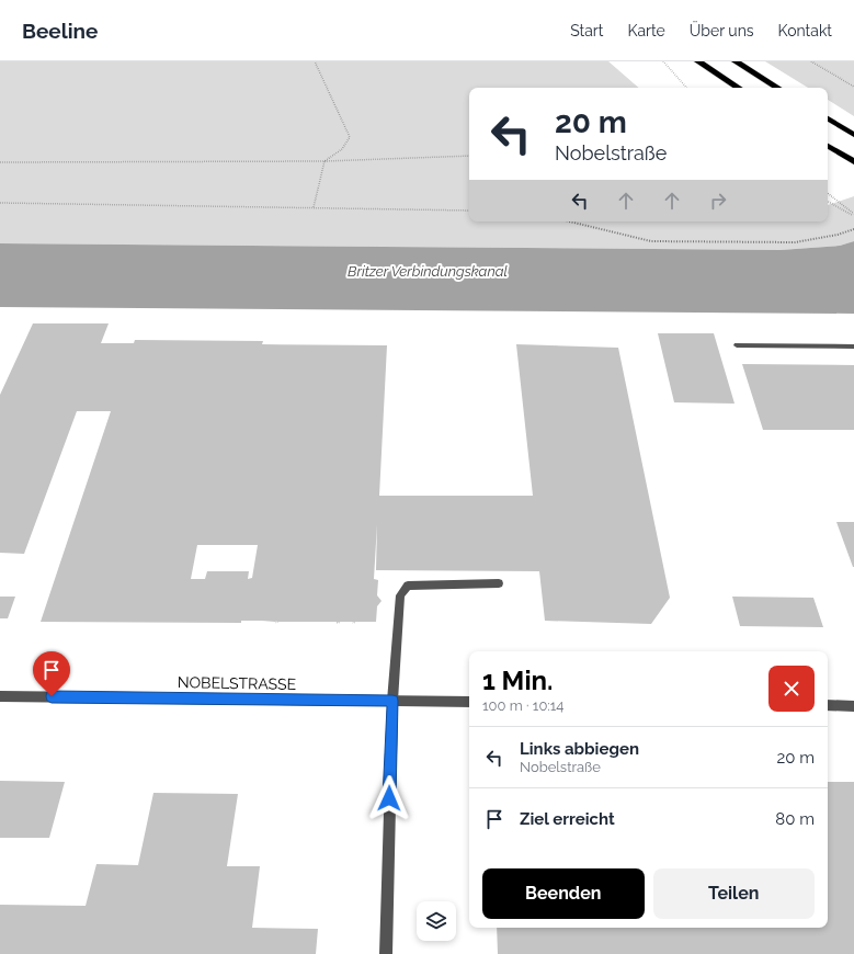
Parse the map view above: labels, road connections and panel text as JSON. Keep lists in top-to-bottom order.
{
  "streets": {
    "street": ["NOBELSTRASSE"]
  },
  "water": ["Britzer Verbindungskanal"],
  "page": {
    "header": "Beeline",
    "nav": [
      "Start",
      "Karte",
      "Über uns",
      "Kontakt"
    ],
    "turn": ["20 m", "Nobelstraße"],
    "heading": ["1 Min.", "100 m · 10:14"],
    "list": [
      {
        "name": "Links abbiegen",
        "note": "Nobelstraße",
        "value": "20 m"
      },
      {
        "name": "Ziel erreicht",
        "value": "80 m"
      }
    ],
    "buttons": ["Beenden", "Teilen"]
  }
}
